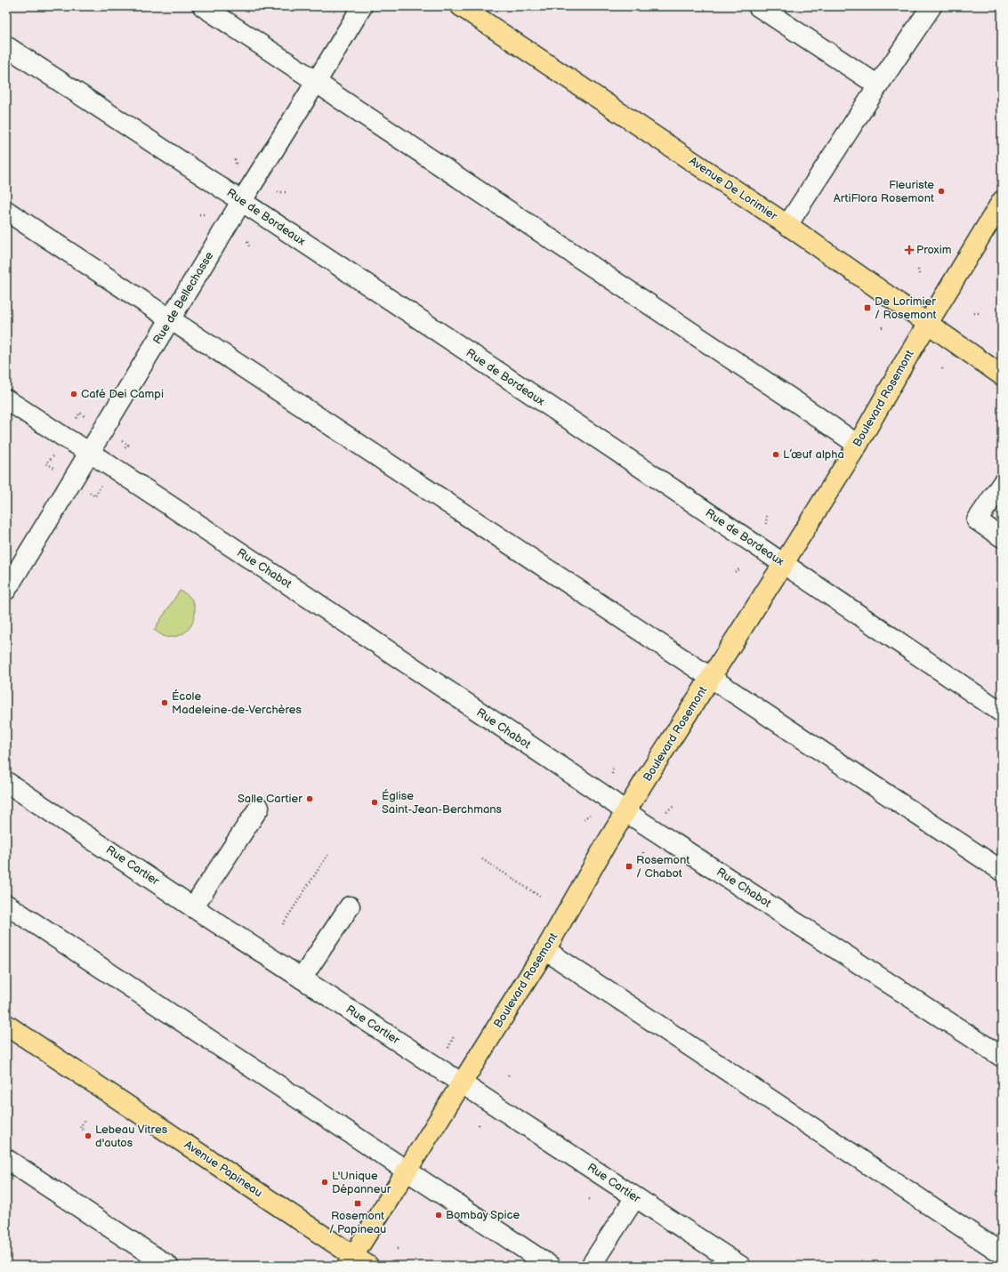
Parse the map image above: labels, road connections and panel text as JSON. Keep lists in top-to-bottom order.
{
  "streets": {
    "main road": ["Avenue De Lorimier", "Boulevard Rosemont", "Avenue Papineau"],
    "street": [
      "Rue de Bordeaux",
      "Rue de Bellechasse",
      "Rue Chabot",
      "Rue Cartier"
    ]
  },
  "crossings": [
    ["Avenue De Lorimier", "Boulevard Rosemont"],
    ["Rue de Bordeaux", "Rue de Bellechasse"],
    ["Rue de Bordeaux", "Boulevard Rosemont"],
    ["Rue de Bellechasse", "Rue Chabot"],
    ["Boulevard Rosemont", "Rue Chabot"],
    ["Boulevard Rosemont", "Rue Cartier"],
    ["Boulevard Rosemont", "Avenue Papineau"]
  ],
  "places": {
    "other": [
      "Fleuriste ArtiFlora Rosemont",
      "Café Dei Campi",
      "L’œuf alpha",
      "École Madeleine-de-Verchères",
      "Salle Cartier",
      "Église Saint-Jean-Berchmans",
      "Lebeau Vitres d'autos",
      "L'Unique Dépanneur",
      "Bombay Spice"
    ],
    "health": ["Proxim"],
    "transit": ["De Lorimier / Rosemont", "Rosemont / Chabot", "Rosemont / Papineau"]
  }
}
